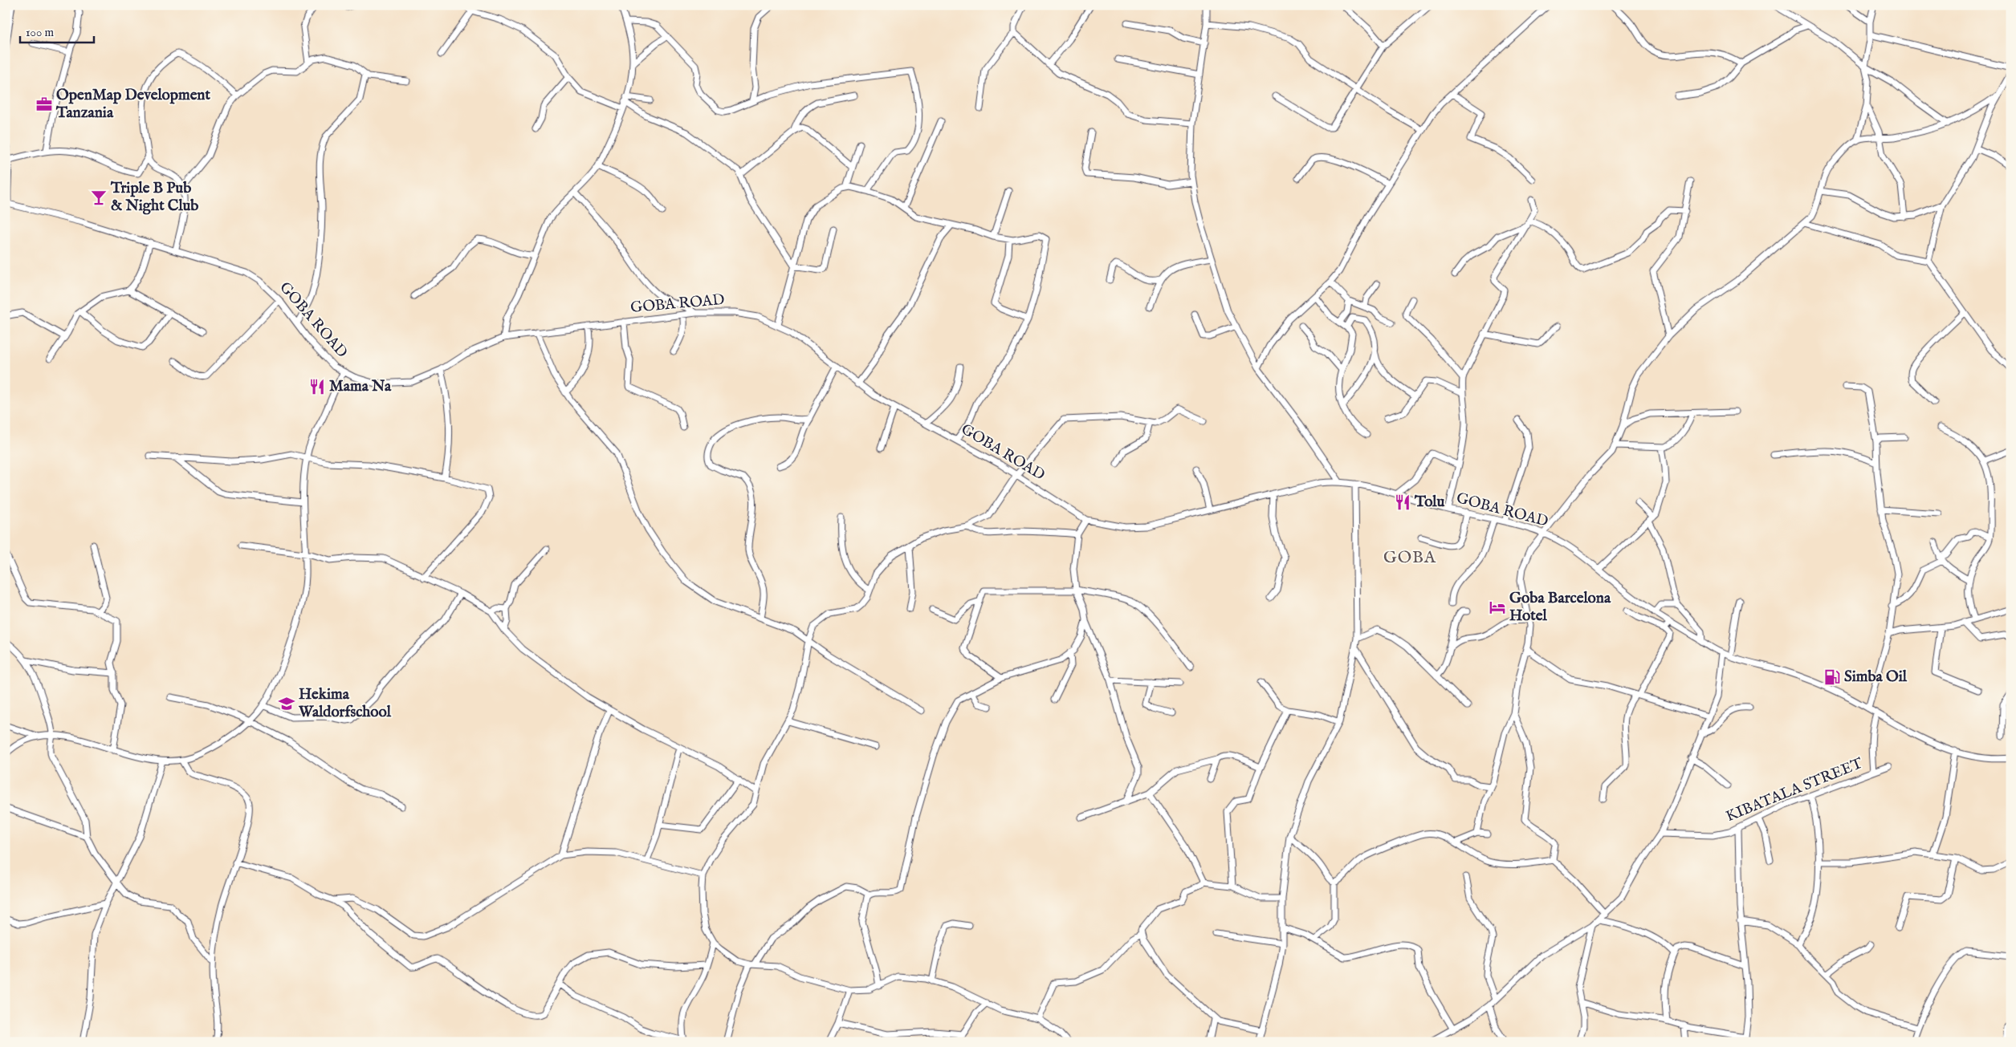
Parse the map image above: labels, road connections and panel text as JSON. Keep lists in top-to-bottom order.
{
  "streets": {
    "street": ["GOBA ROAD", "KIBATALA STREET"]
  },
  "districts": ["GOBA"],
  "places": {
    "office": ["OpenMap Development Tanzania"],
    "bar": ["Triple B Pub & Night Club"],
    "restaurant": ["Mama Na", "Tolu"],
    "hotel": ["Goba Barcelona Hotel"],
    "fuel station": ["Simba Oil"],
    "school or university": ["Hekima Waldorfschool"]
  },
  "scale_bar": "100 m"
}
